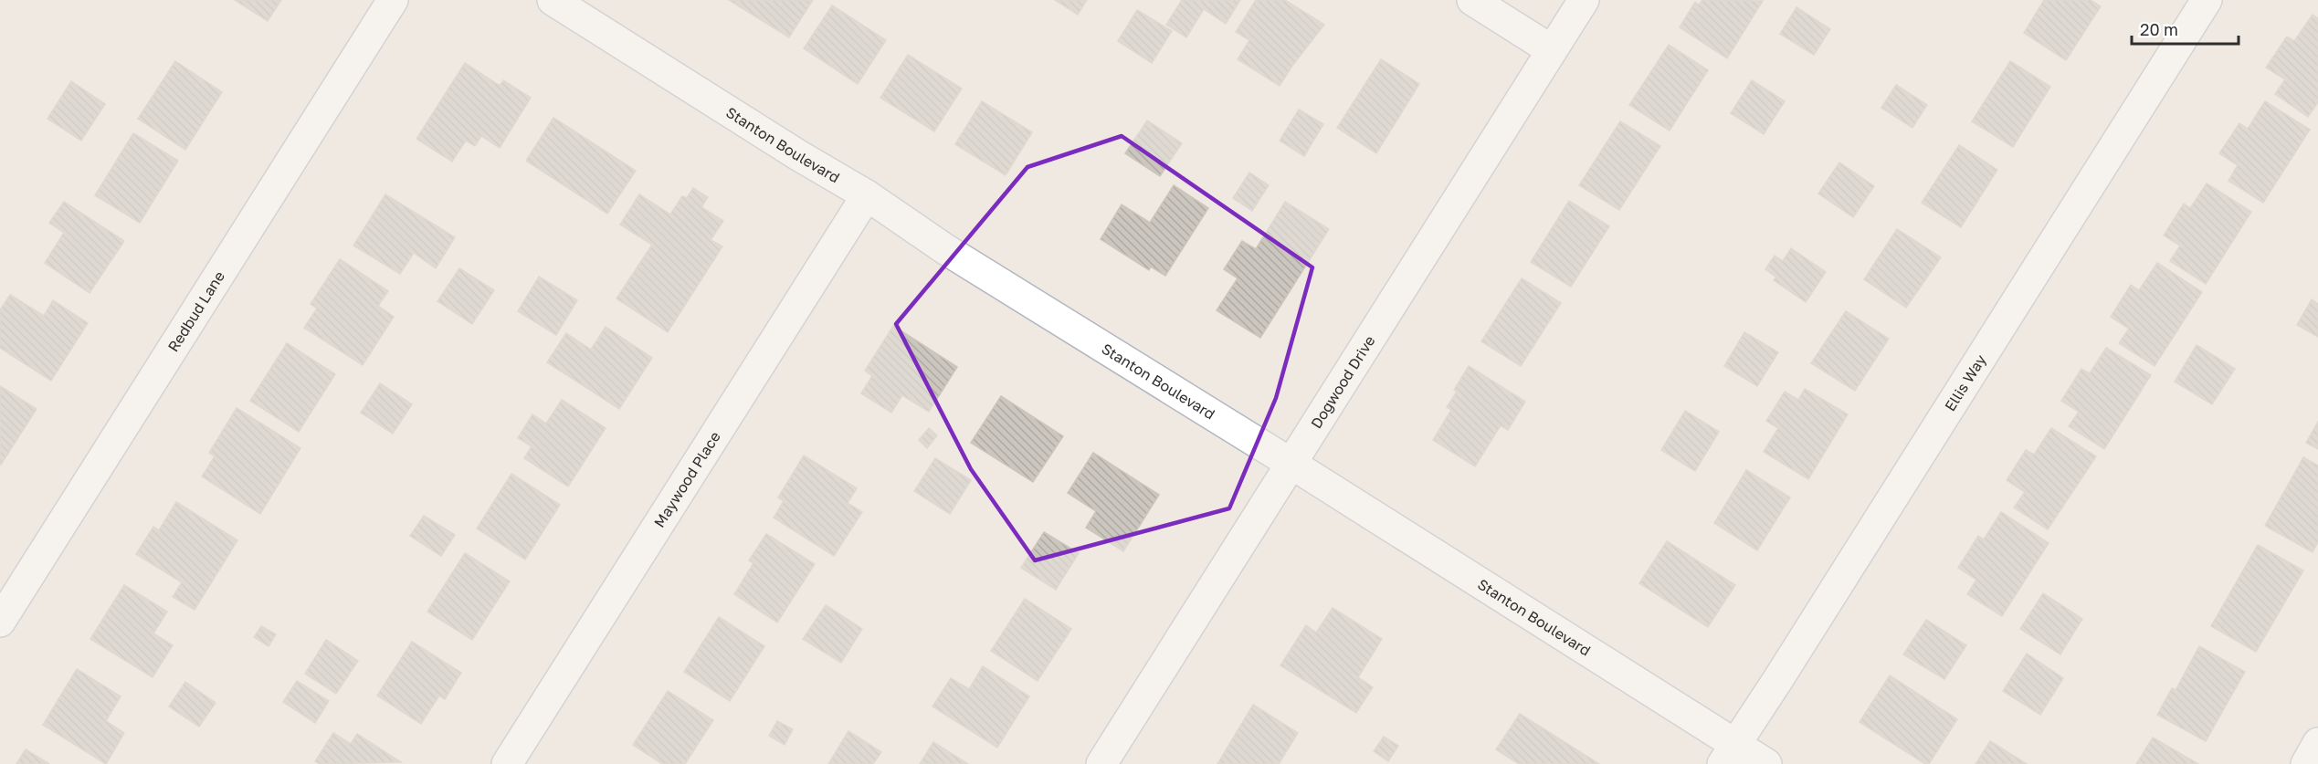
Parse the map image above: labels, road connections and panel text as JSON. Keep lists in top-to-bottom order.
{
  "streets": {
    "street": [
      "Stanton Boulevard",
      "Redbud Lane",
      "Dogwood Drive",
      "Ellis Way",
      "Maywood Place"
    ]
  },
  "crossings": [
    ["Stanton Boulevard", "Dogwood Drive"],
    ["Stanton Boulevard", "Ellis Way"],
    ["Stanton Boulevard", "Maywood Place"]
  ],
  "scale_bar": "20 m"
}
